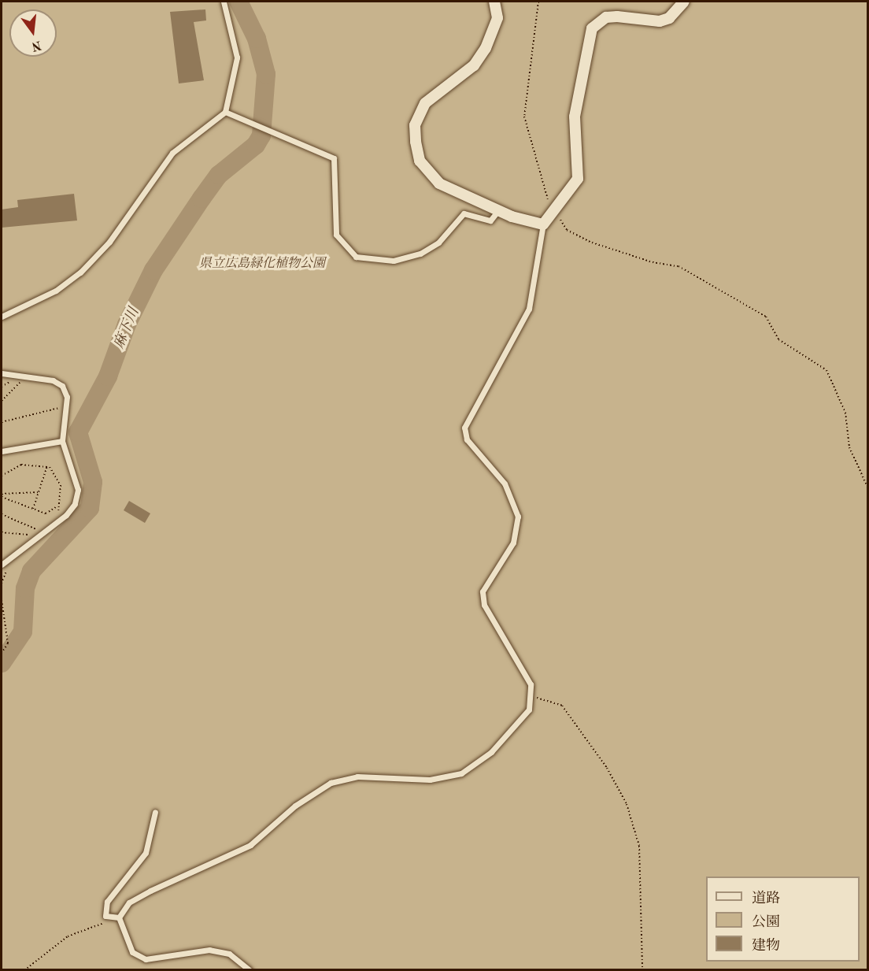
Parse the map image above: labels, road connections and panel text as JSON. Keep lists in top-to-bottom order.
{
  "water": ["麻下川"],
  "parks": ["県立広島緑化植物公園"],
  "legend": ["道路", "公園", "建物"],
  "north": "bottom"
}
